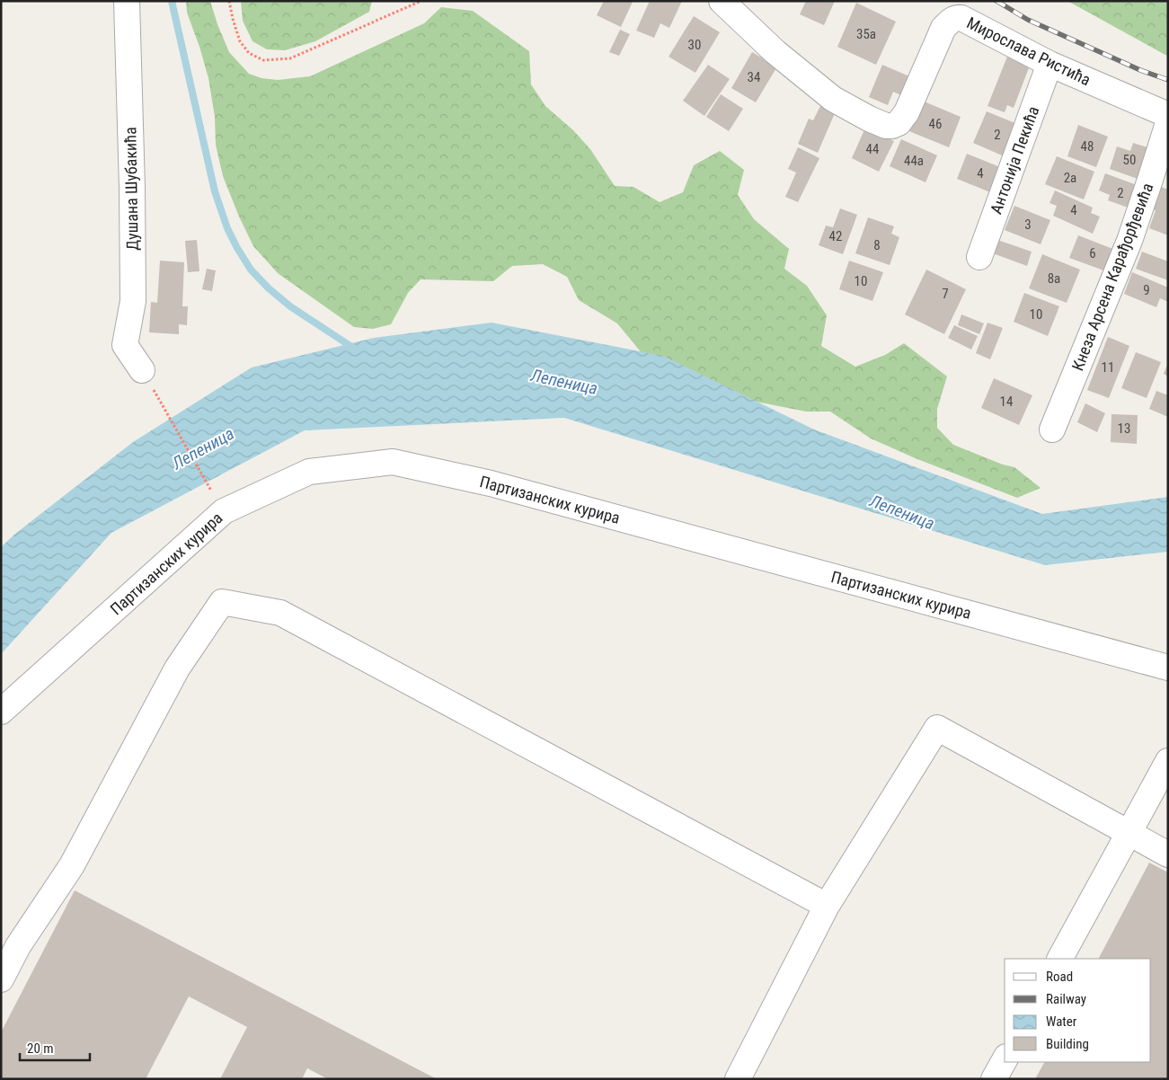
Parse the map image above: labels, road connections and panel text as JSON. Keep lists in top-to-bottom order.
{
  "streets": {
    "street": [
      "Мирослава Ристића",
      "Антонија Пекића",
      "Душана Шубакића",
      "Кнеза Арсена Карађорђевића",
      "Партизанских курира"
    ]
  },
  "crossings": [
    ["Мирослава Ристића", "Антонија Пекића"]
  ],
  "water": ["Лепеница"],
  "house_numbers": [
    "35a",
    "30",
    "34",
    "46",
    "2",
    "48",
    "44",
    "50",
    "44a",
    "4",
    "2a",
    "2",
    "4",
    "3",
    "42",
    "8",
    "6",
    "8a",
    "10",
    "9",
    "7",
    "10",
    "11",
    "14",
    "13"
  ],
  "legend": [
    "Road",
    "Railway",
    "Water",
    "Building"
  ],
  "scale_bar": "20 m"
}
